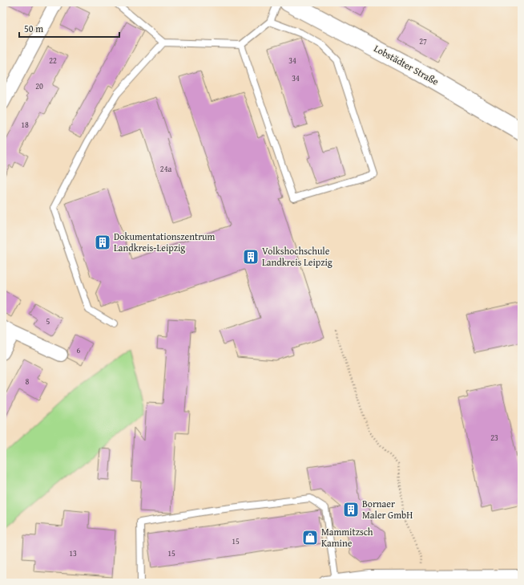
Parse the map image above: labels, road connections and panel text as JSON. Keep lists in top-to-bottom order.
{
  "streets": {
    "main road": ["Lobstädter Straße"]
  },
  "places": {
    "building": ["Dokumentationszentrum Landkreis-Leipzig", "Volkshochschule Landkreis Leipzig", "Bornaer Maler GmbH"],
    "shop": ["Mammitzsch Kamine"]
  },
  "house_numbers": [
    "27",
    "22",
    "34",
    "34",
    "20",
    "18",
    "24a",
    "5",
    "6",
    "8",
    "23",
    "15",
    "13",
    "15"
  ],
  "scale_bar": "50 m"
}
